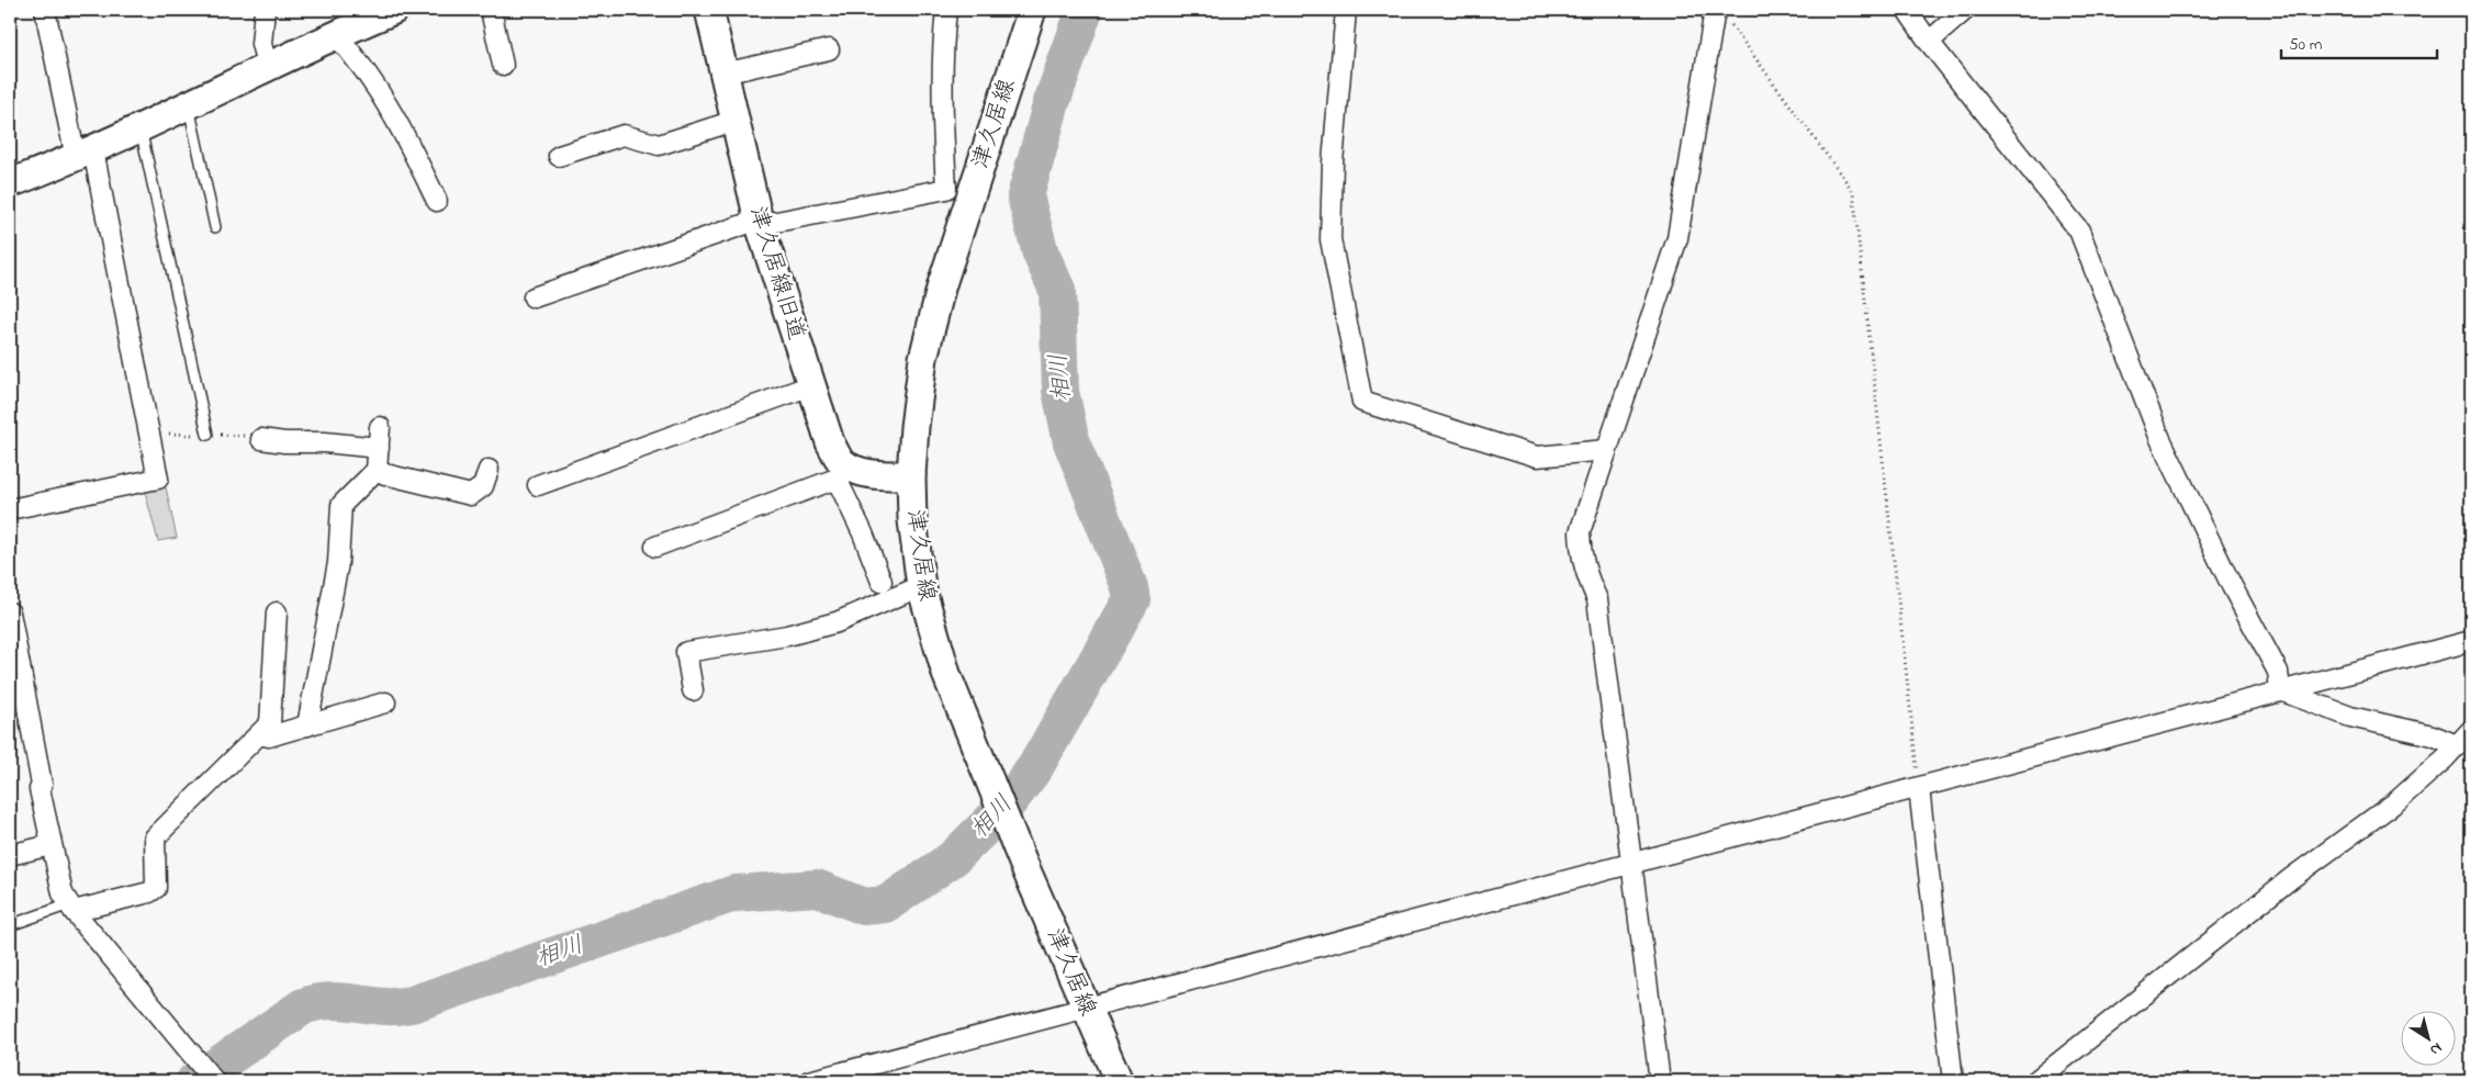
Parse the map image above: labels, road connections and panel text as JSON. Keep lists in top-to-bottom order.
{
  "streets": {
    "main road": ["津久居線", "津久居線旧道"]
  },
  "water": ["相川"],
  "scale_bar": "50 m",
  "north": "bottom right"
}
